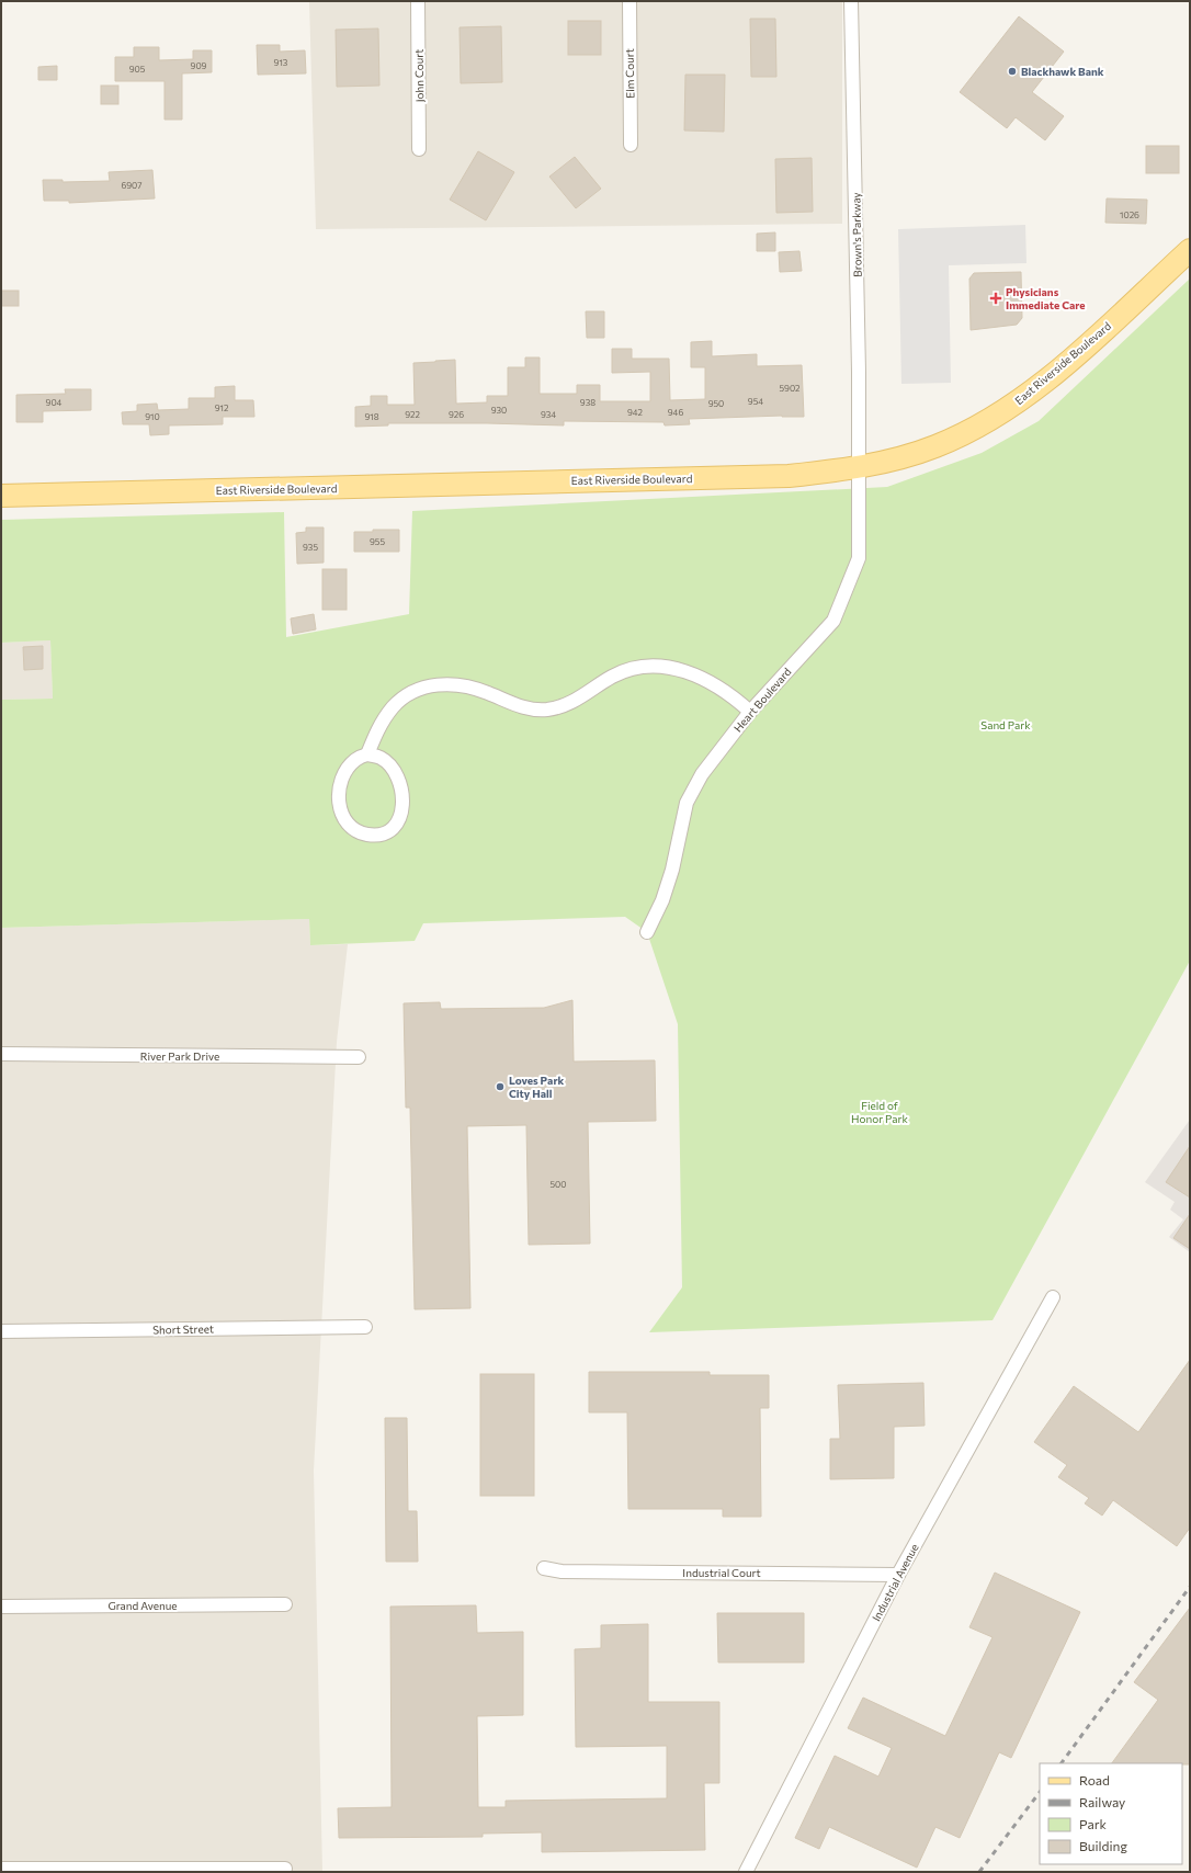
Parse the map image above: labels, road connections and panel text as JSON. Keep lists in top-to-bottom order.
{
  "streets": {
    "main road": ["East Riverside Boulevard"],
    "street": [
      "Elm Court",
      "John Court",
      "Brown's Parkway",
      "Heart Boulevard",
      "River Park Drive",
      "Short Street",
      "Industrial Court",
      "Industrial Avenue",
      "Grand Avenue"
    ]
  },
  "crossings": [
    ["Brown's Parkway", "East Riverside Boulevard"],
    ["Brown's Parkway", "Heart Boulevard"],
    ["East Riverside Boulevard", "Heart Boulevard"],
    ["Industrial Court", "Industrial Avenue"]
  ],
  "parks": ["Sand Park", "Field of Honor Park"],
  "places": {
    "other": ["Blackhawk Bank", "Loves Park City Hall"],
    "health": ["Physicians Immediate Care"]
  },
  "house_numbers": [
    "913",
    "909",
    "905",
    "6907",
    "1026",
    "5902",
    "954",
    "904",
    "938",
    "950",
    "912",
    "930",
    "942",
    "946",
    "922",
    "926",
    "934",
    "910",
    "918",
    "955",
    "935",
    "500"
  ],
  "legend": [
    "Road",
    "Railway",
    "Park",
    "Building"
  ]
}
